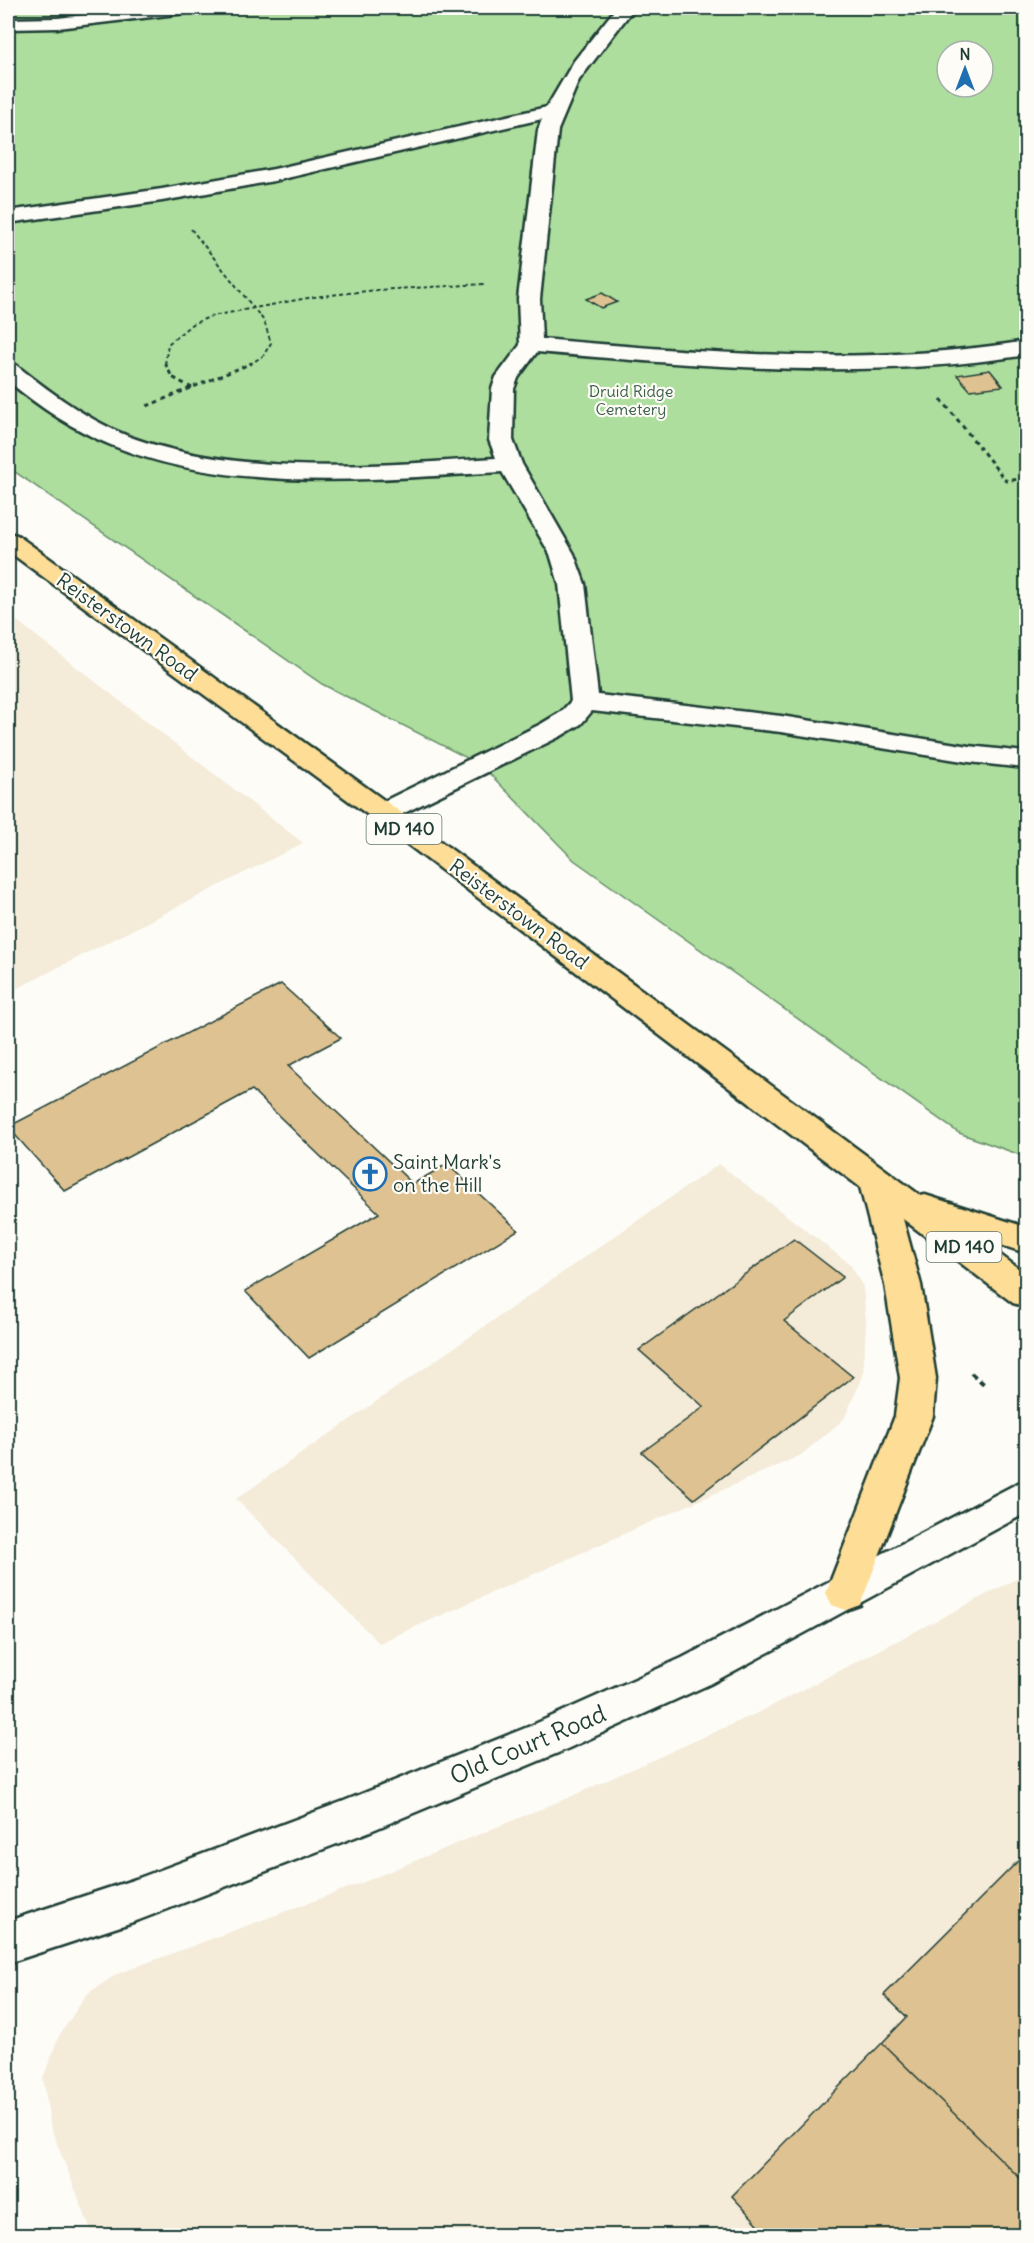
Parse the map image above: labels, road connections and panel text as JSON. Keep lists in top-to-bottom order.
{
  "streets": {
    "main road": ["Reisterstown Road", "MD 140", "Old Court Road"]
  },
  "parks": ["Druid Ridge Cemetery"],
  "places": {
    "church": ["Saint Mark's on the Hill"]
  },
  "north": "top"
}
